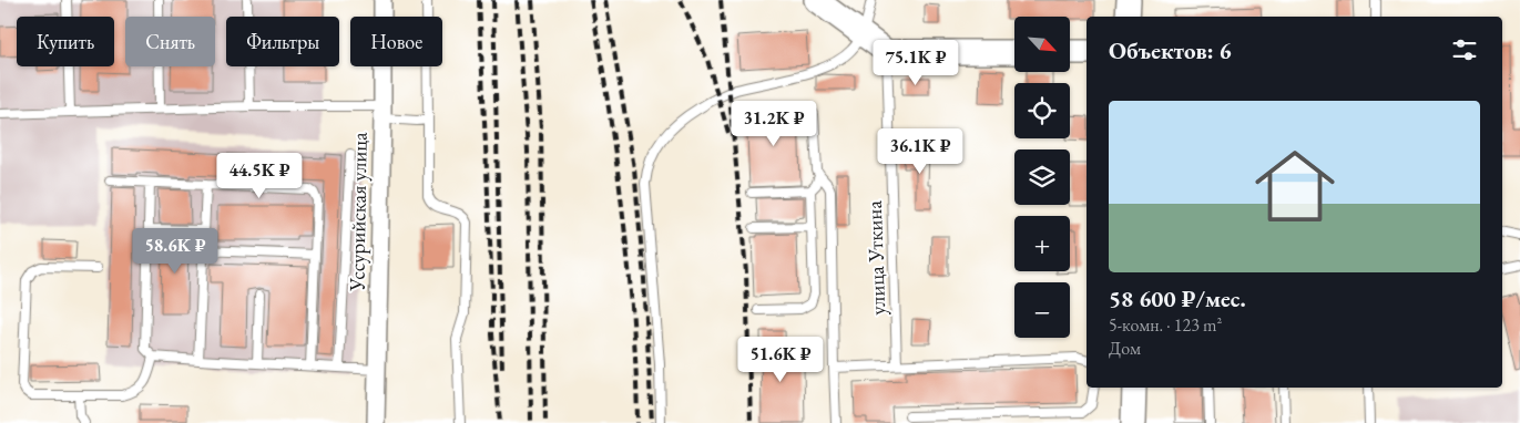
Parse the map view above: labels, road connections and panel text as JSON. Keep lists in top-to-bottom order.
{
  "streets": {
    "street": ["Уссурийская улица"],
    "lane": ["улица Уткина"]
  },
  "north": "bottom right",
  "page": {
    "map_buttons": ["+", "−"],
    "chip": [
      "Купить",
      "Снять",
      "Фильтры",
      "Новое"
    ],
    "heading": "Объектов: 6",
    "price": [
      "75.1K ₽",
      "31.2K ₽",
      "36.1K ₽",
      "44.5K ₽",
      "58.6K ₽",
      "51.6K ₽"
    ],
    "list": [
      {
        "name": "58 600 ₽/мес.",
        "note": "5-комн. · 123 m² · Дом"
      }
    ]
  }
}
